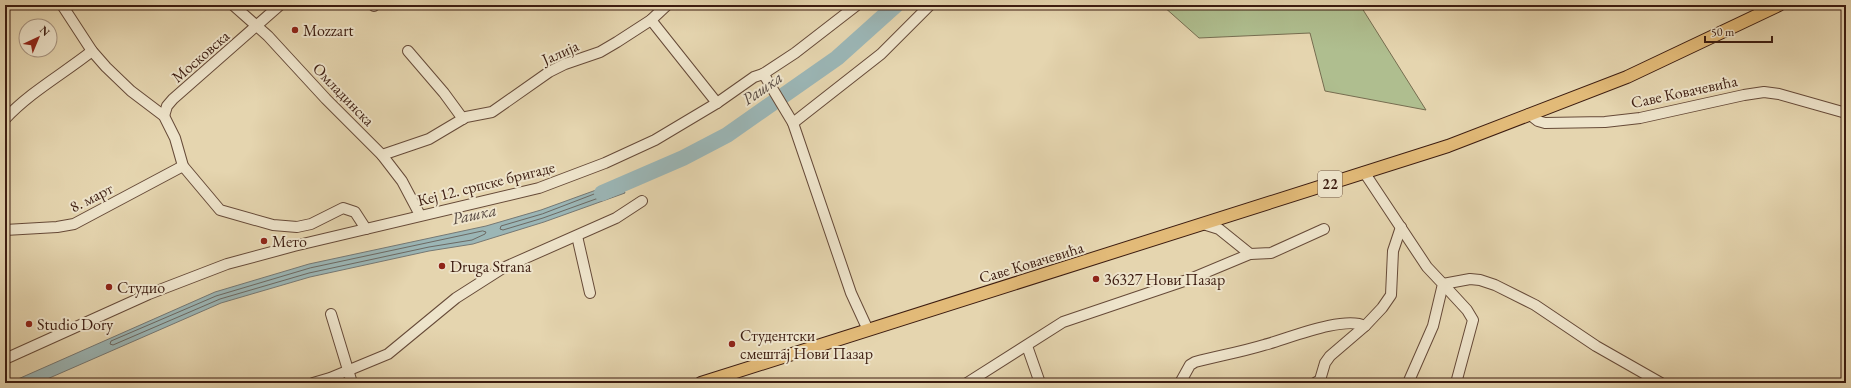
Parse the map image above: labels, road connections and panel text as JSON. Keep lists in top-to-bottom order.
{
  "streets": {
    "main road": ["Саве Ковачевића", "22"],
    "street": [
      "Јалија",
      "Московска",
      "Омладинска",
      "Кеј 12. српске бригаде",
      "8. март"
    ]
  },
  "crossings": [
    ["Јалија", "Омладинска"],
    ["Московска", "Омладинска"],
    ["Омладинска", "Кеј 12. српске бригаде"]
  ],
  "water": ["Рашка"],
  "places": [
    "Mozzart",
    "Мето",
    "Druga Strana",
    "36327 Нови Пазар",
    "Студио",
    "Studio Dory",
    "Студентски смештај Нови Пазар"
  ],
  "scale_bar": "50 m",
  "north": "top right"
}
